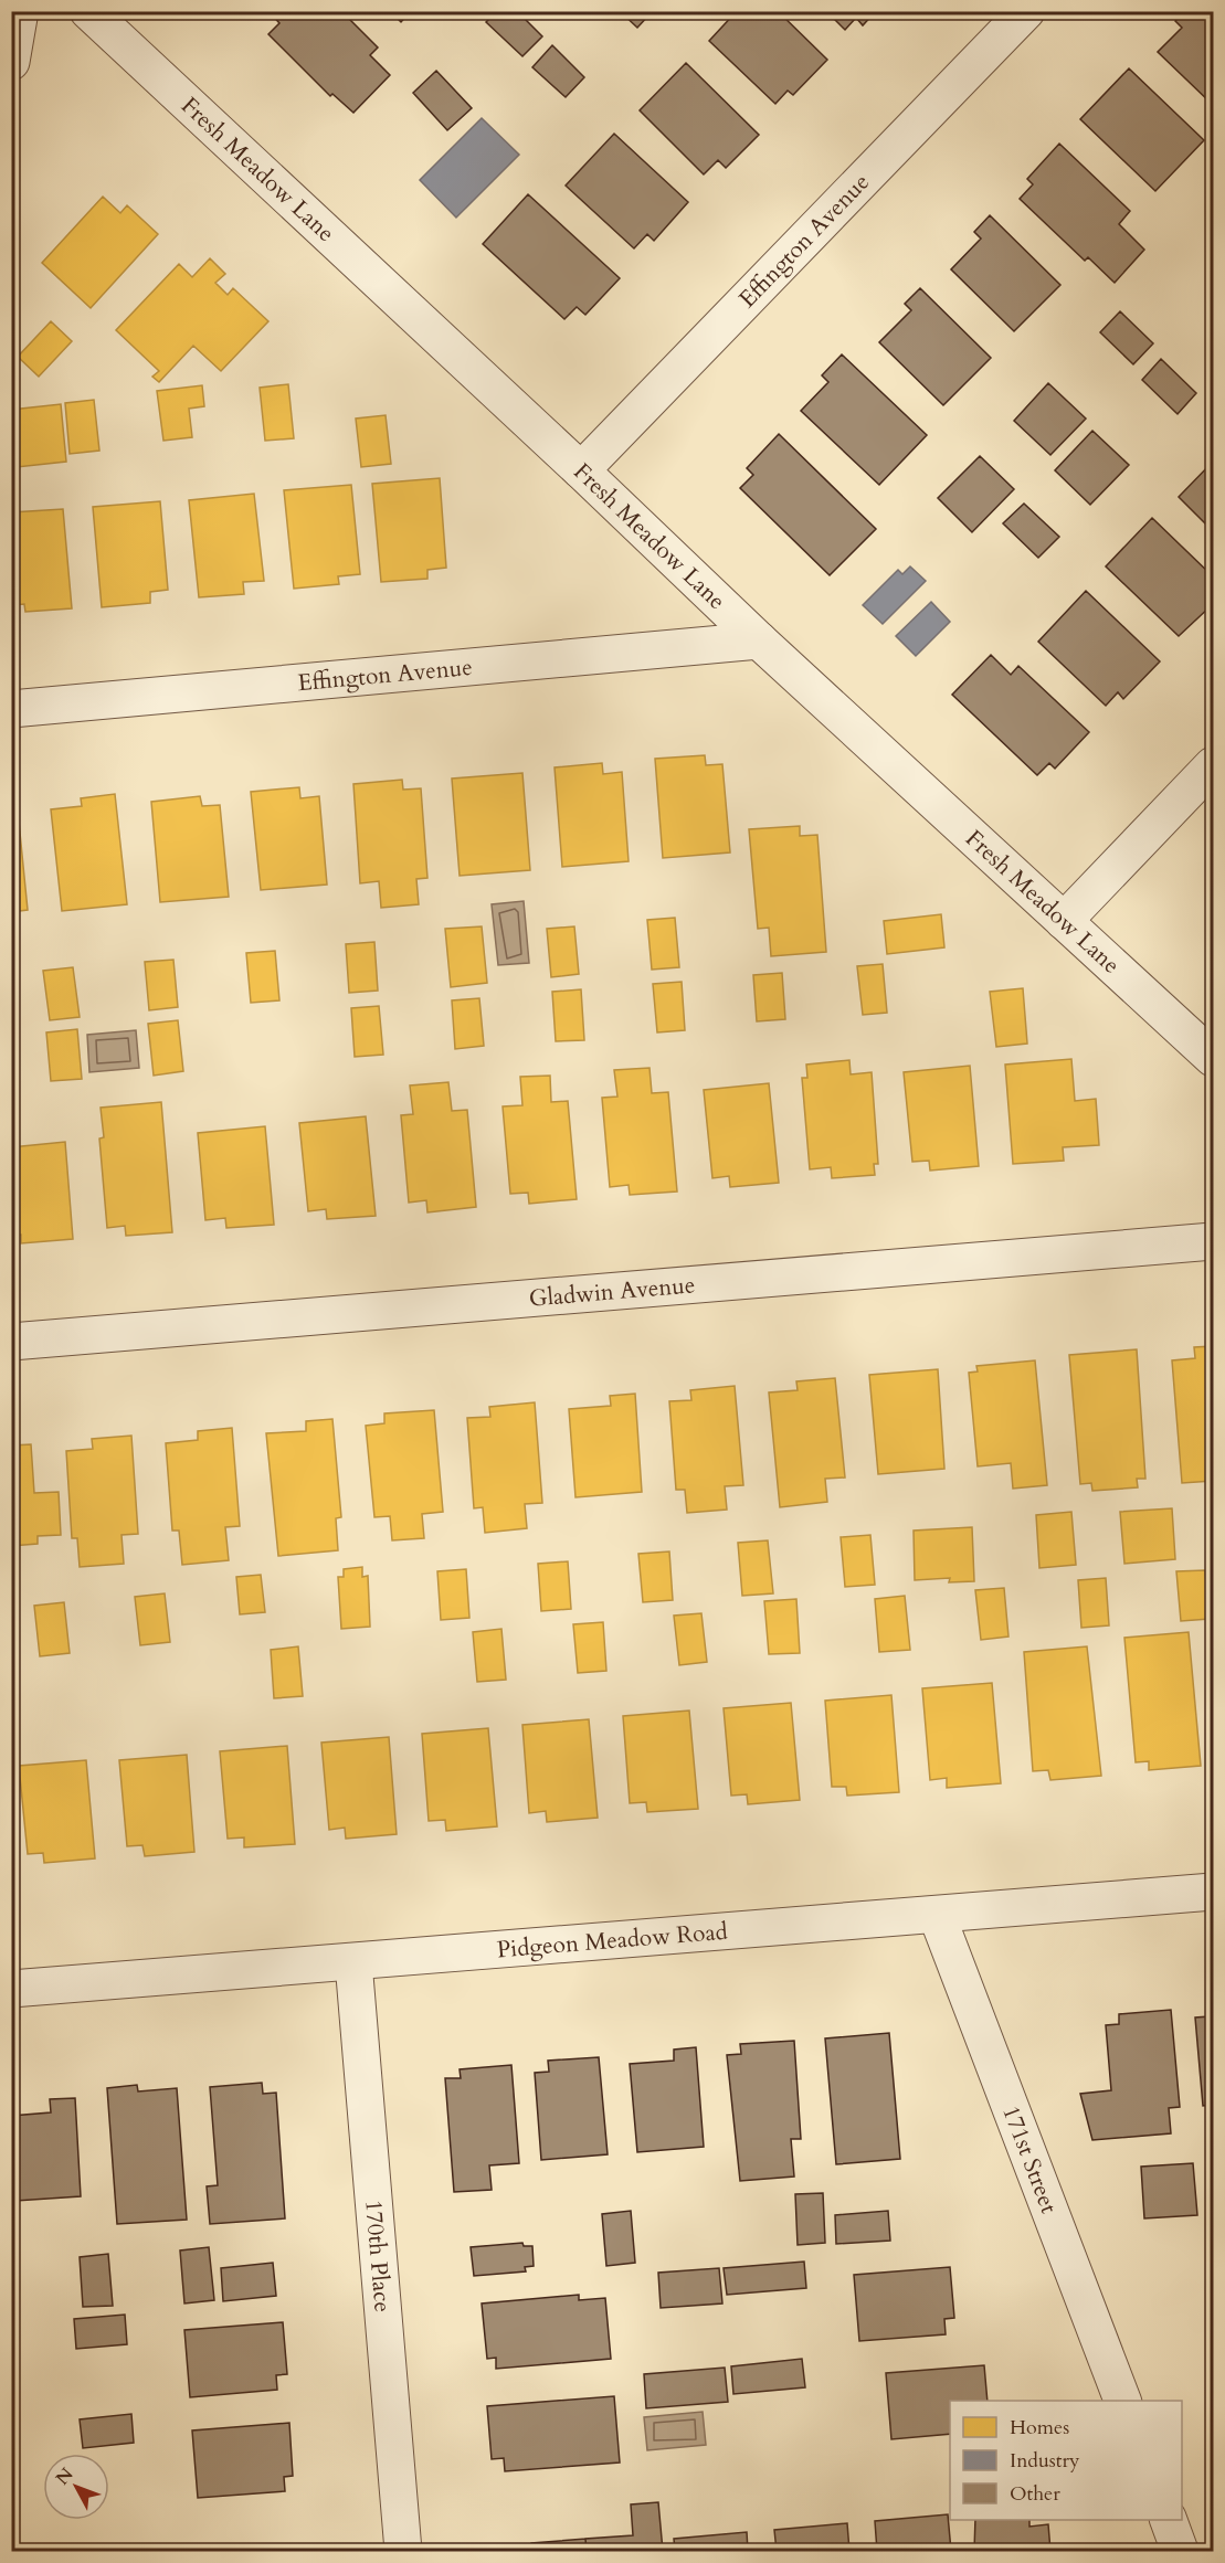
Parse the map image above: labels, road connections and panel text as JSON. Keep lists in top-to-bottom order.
{
  "streets": {
    "street": [
      "Fresh Meadow Lane",
      "Effington Avenue",
      "Gladwin Avenue",
      "Pidgeon Meadow Road",
      "171st Street",
      "170th Place"
    ]
  },
  "crossings": [
    ["Fresh Meadow Lane", "Effington Avenue"],
    ["Pidgeon Meadow Road", "171st Street"],
    ["Pidgeon Meadow Road", "170th Place"]
  ],
  "legend": ["Homes", "Industry", "Other"],
  "north": "top left"
}
